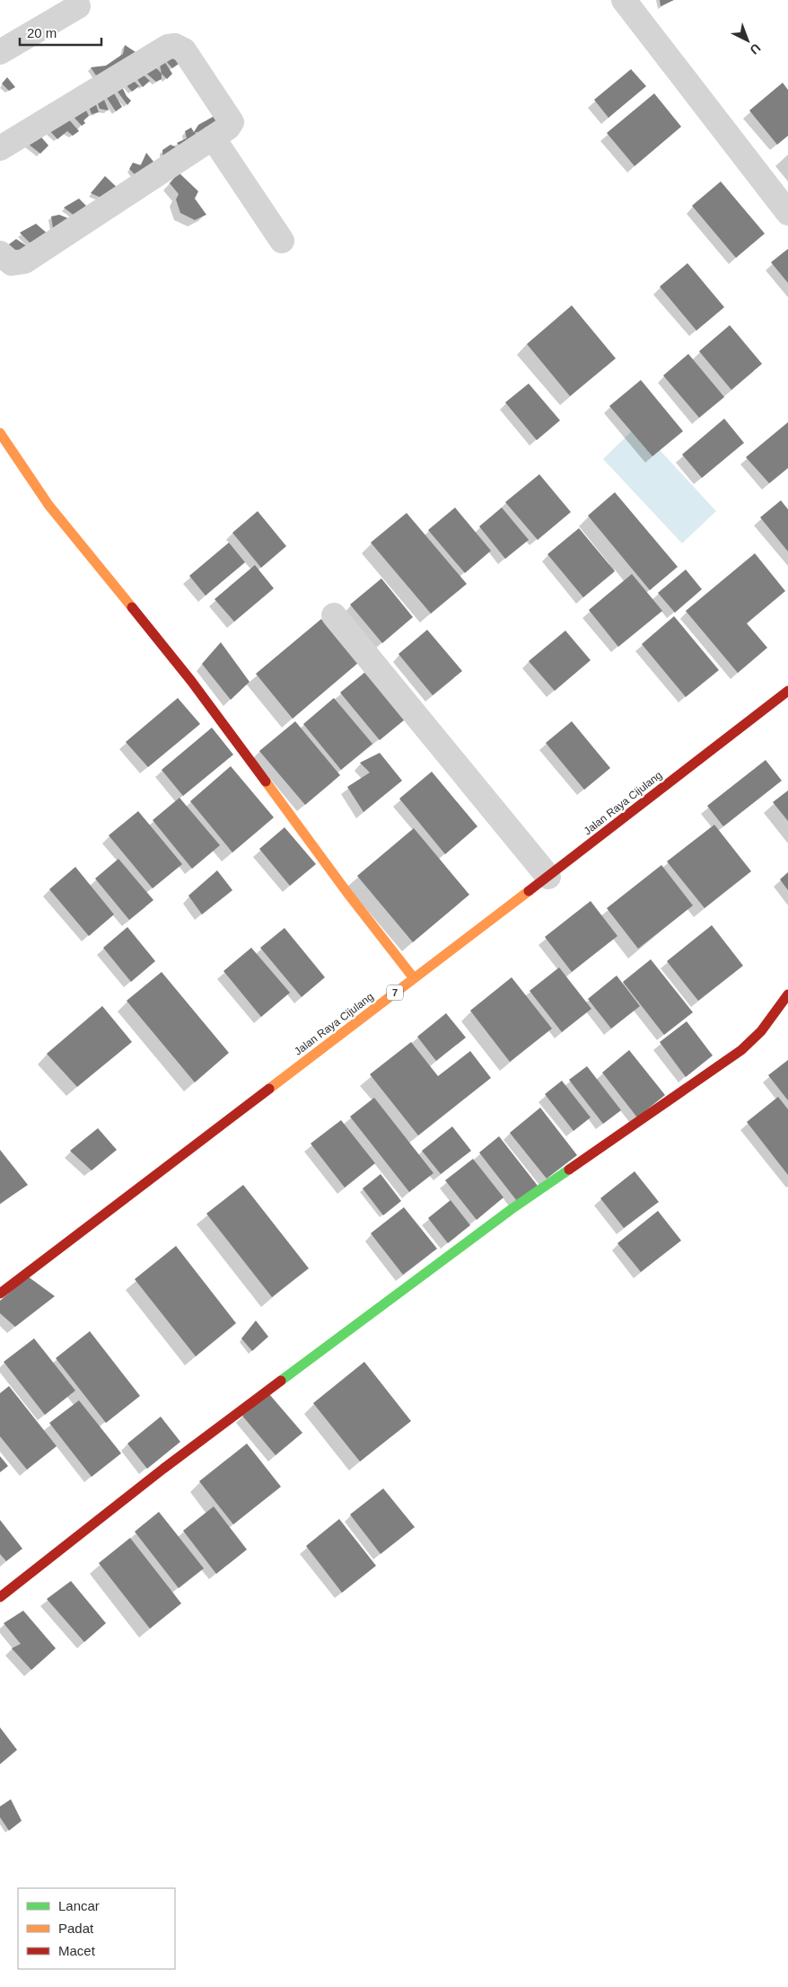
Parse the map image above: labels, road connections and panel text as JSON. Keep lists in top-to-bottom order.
{
  "streets": {
    "main road": ["Jalan Raya Cijulang", "7"]
  },
  "legend": ["Lancar", "Padat", "Macet"],
  "scale_bar": "20 m",
  "north": "bottom right"
}
